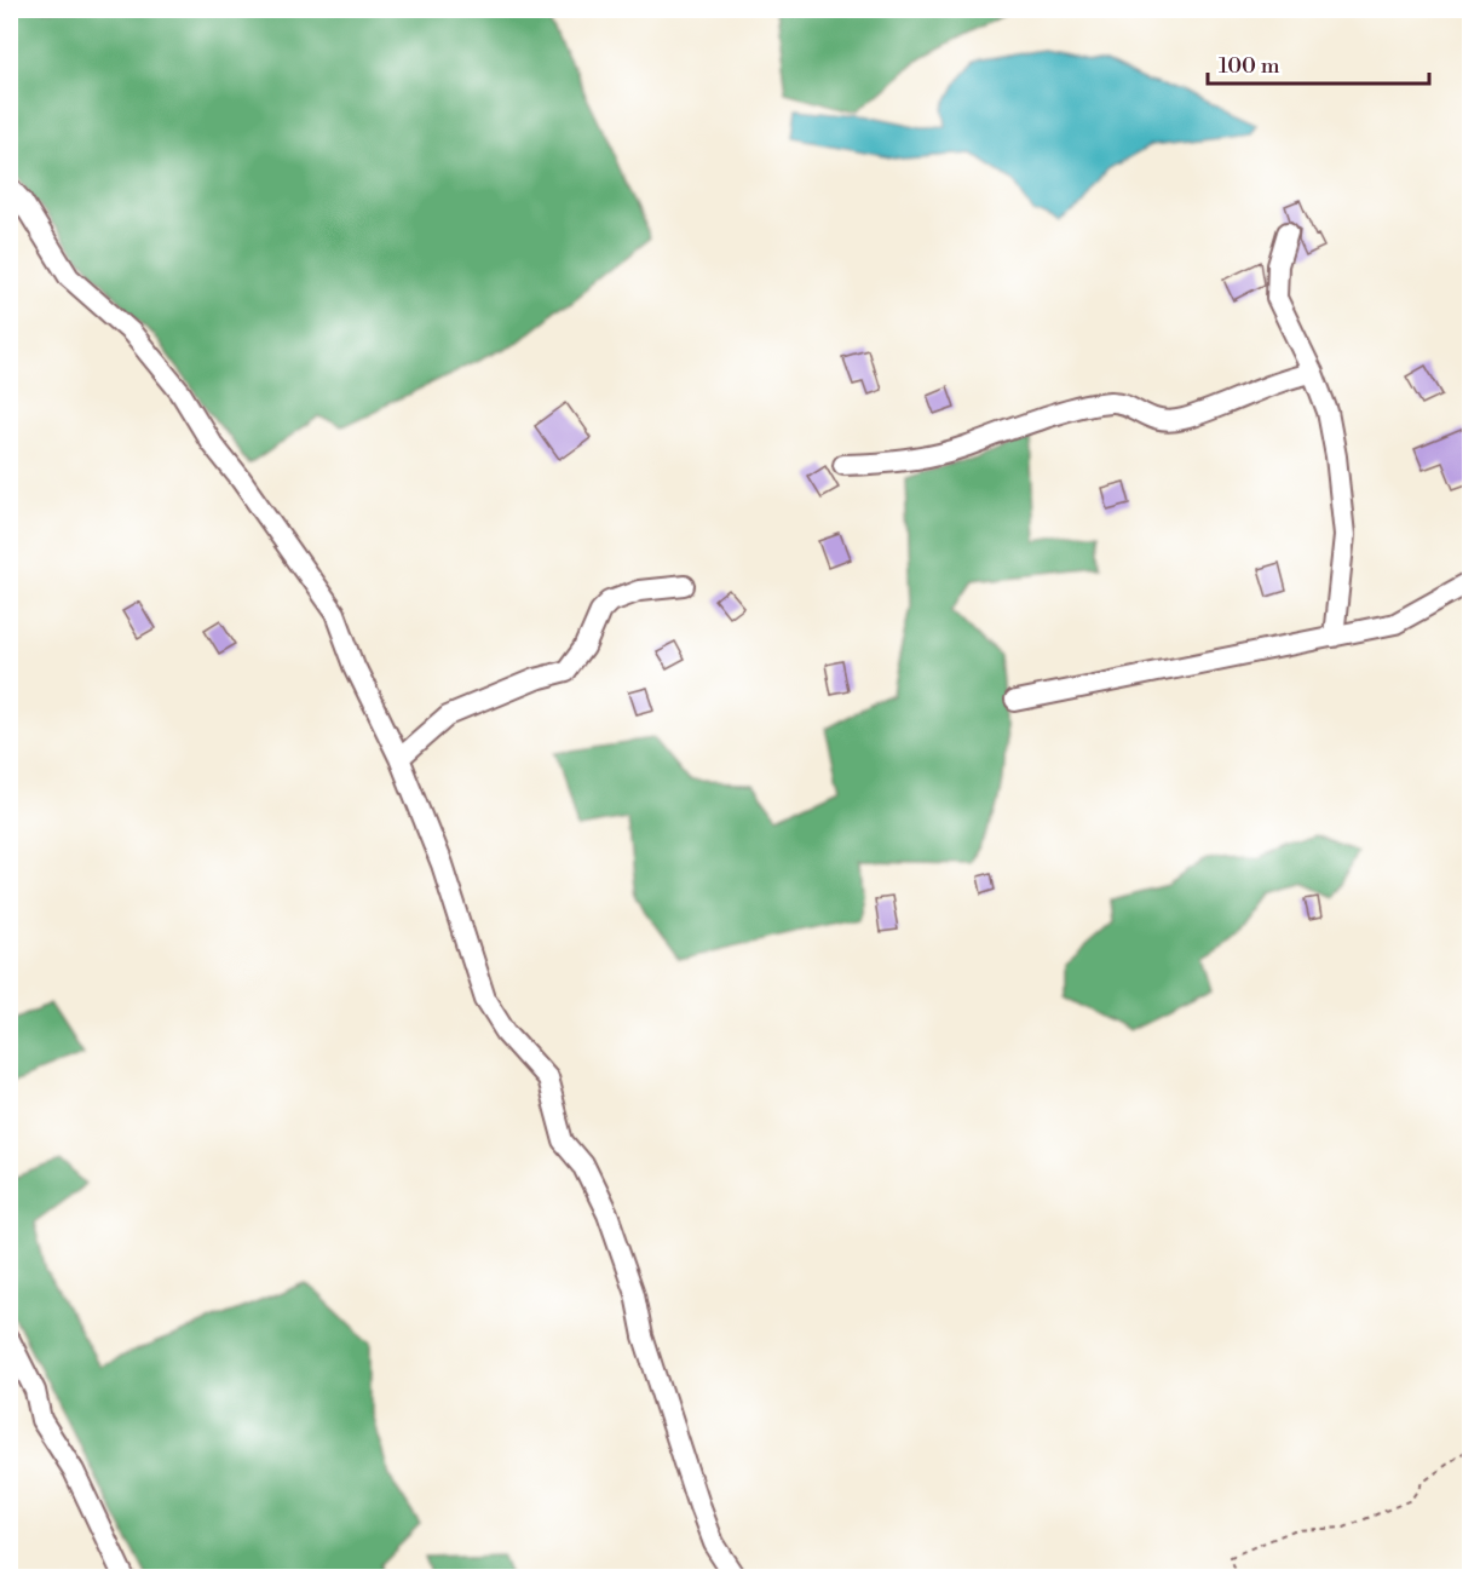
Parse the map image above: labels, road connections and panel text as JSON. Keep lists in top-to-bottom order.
{
  "scale_bar": "100 m"
}
